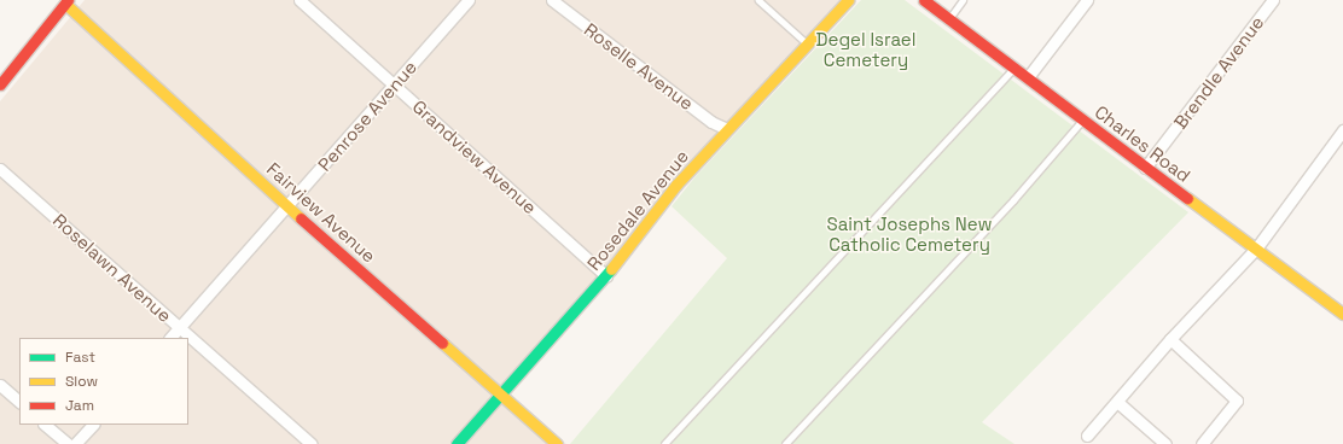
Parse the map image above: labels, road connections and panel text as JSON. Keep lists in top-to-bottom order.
{
  "streets": {
    "street": [
      "Roselle Avenue",
      "Brendle Avenue",
      "Penrose Avenue",
      "Charles Road",
      "Grandview Avenue",
      "Rosedale Avenue",
      "Fairview Avenue",
      "Roselawn Avenue"
    ]
  },
  "crossings": [
    ["Roselle Avenue", "Rosedale Avenue"],
    ["Brendle Avenue", "Charles Road"],
    ["Penrose Avenue", "Grandview Avenue"],
    ["Penrose Avenue", "Fairview Avenue"],
    ["Penrose Avenue", "Roselawn Avenue"],
    ["Grandview Avenue", "Rosedale Avenue"],
    ["Rosedale Avenue", "Fairview Avenue"]
  ],
  "parks": ["Degel Israel Cemetery", "Saint Josephs New Catholic Cemetery"],
  "legend": ["Fast", "Slow", "Jam"]
}
